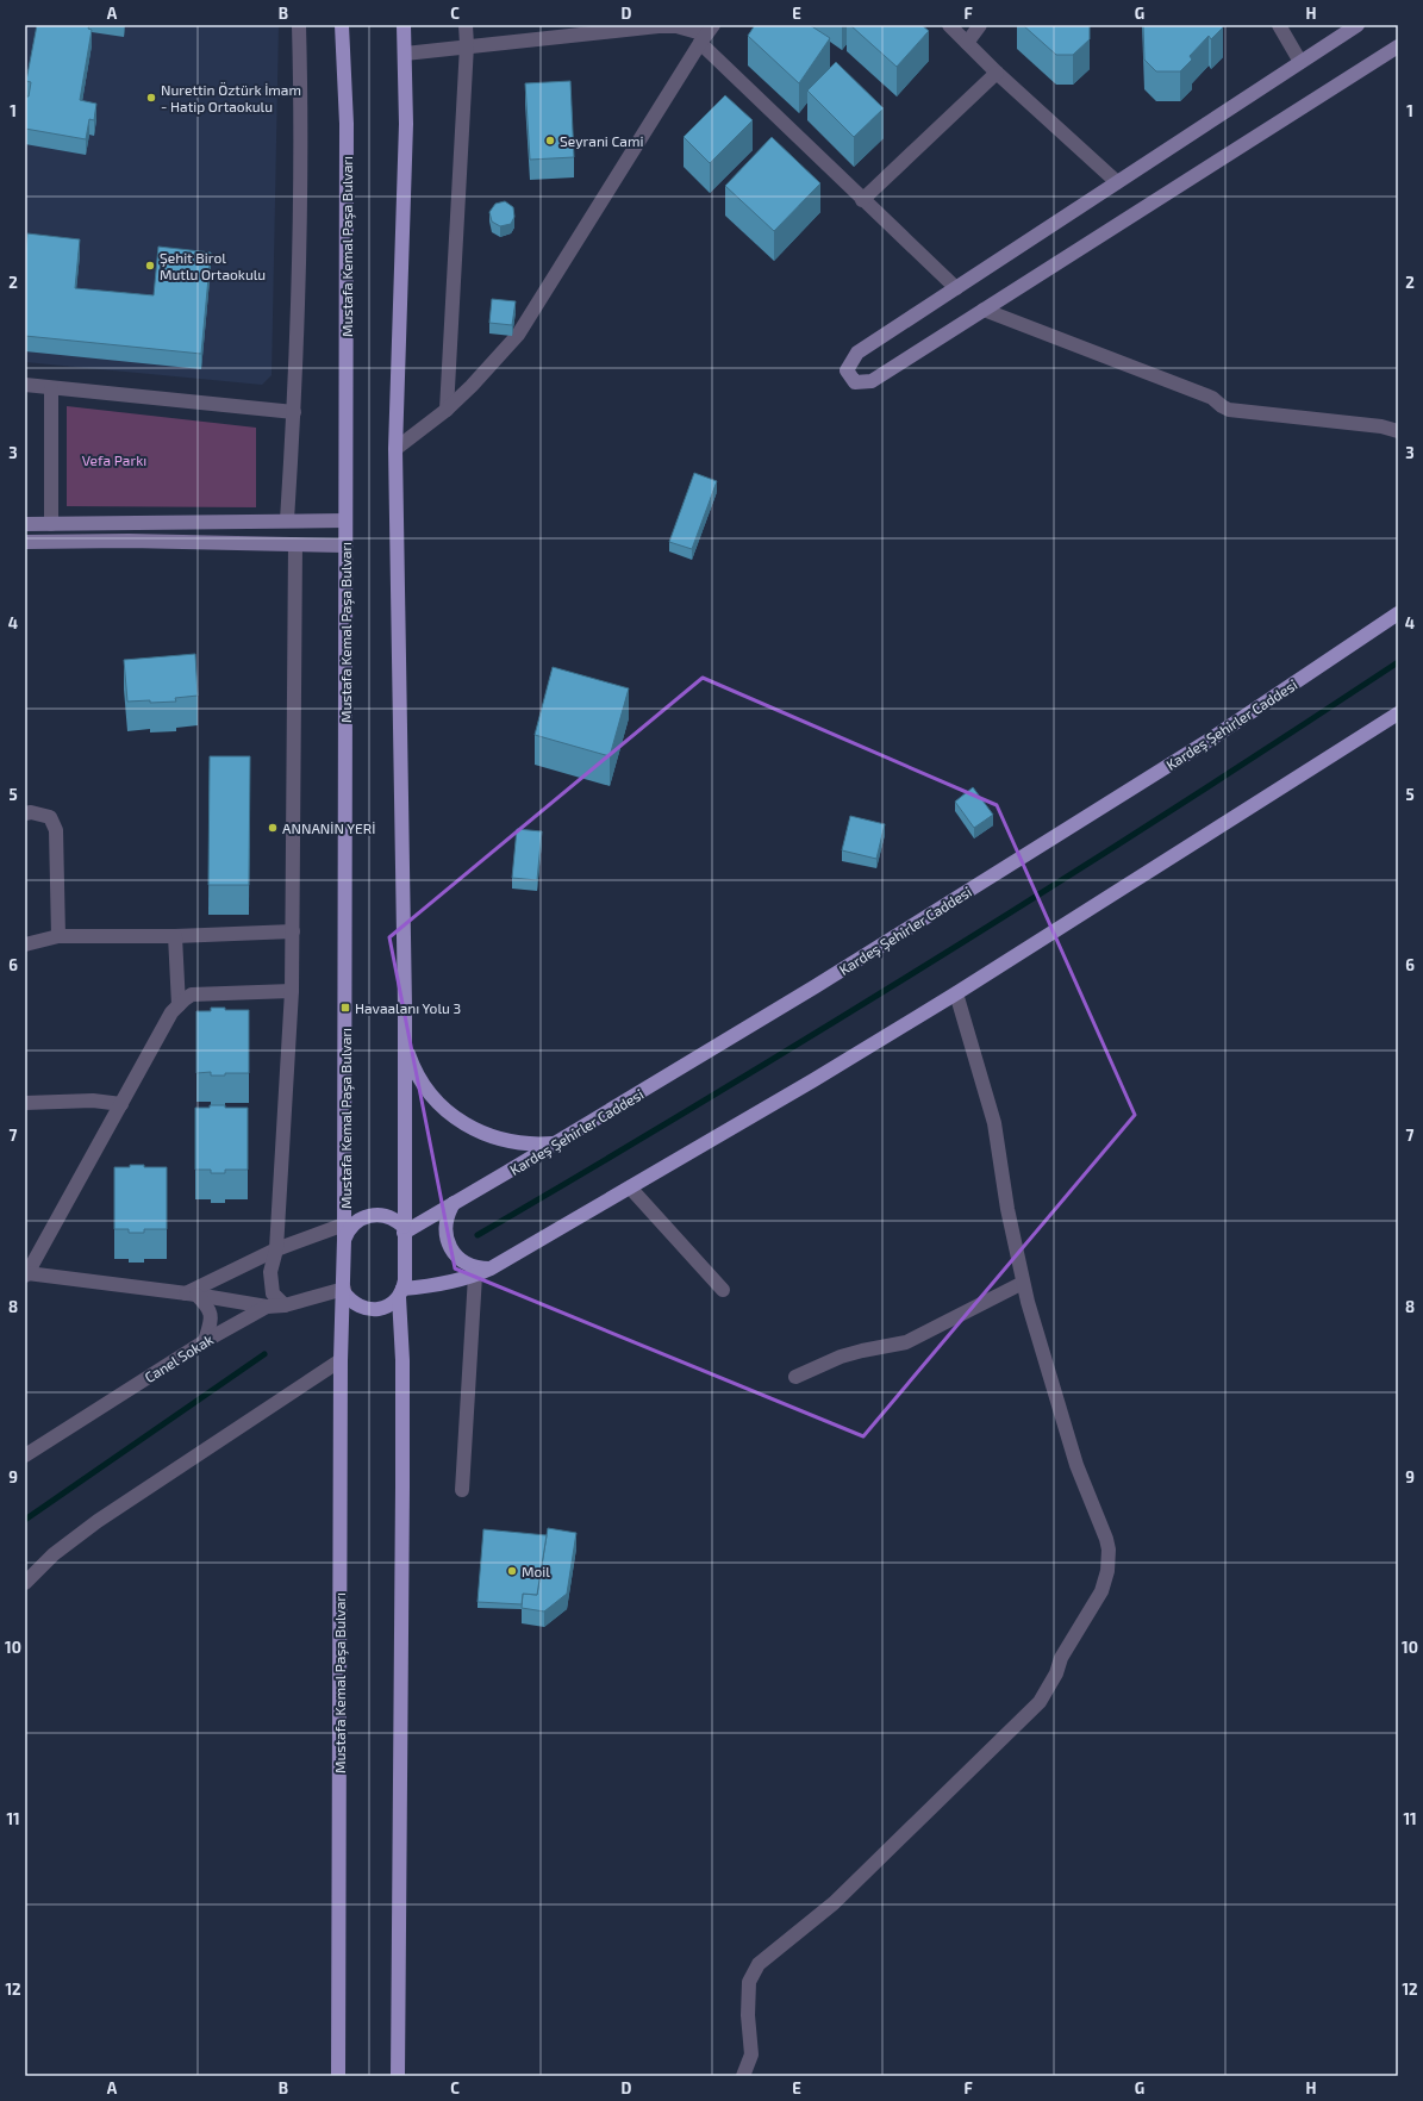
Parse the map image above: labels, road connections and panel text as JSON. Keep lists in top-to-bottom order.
{
  "streets": {
    "main road": ["Mustafa Kemal Paşa Bulvarı", "Kardeş Şehirler Caddesi"],
    "street": ["Canel Sokak"]
  },
  "crossings": [
    ["Mustafa Kemal Paşa Bulvarı", "Kardeş Şehirler Caddesi"],
    ["Mustafa Kemal Paşa Bulvarı", "Canel Sokak"],
    ["Kardeş Şehirler Caddesi", "Canel Sokak"]
  ],
  "parks": ["Vefa Parkı"],
  "places": {
    "other": [
      "Nurettin Öztürk İmam - Hatip Ortaokulu",
      "Seyrani Cami",
      "Şehit Birol Mutlu Ortaokulu",
      "ANNANİN YERİ",
      "Moil"
    ],
    "transit": ["Havaalanı Yolu 3"]
  },
  "grid": {
    "columns": [
      "A",
      "B",
      "C",
      "D",
      "E",
      "F",
      "G",
      "H"
    ],
    "rows": [
      "1",
      "2",
      "3",
      "4",
      "5",
      "6",
      "7",
      "8",
      "9",
      "10",
      "11",
      "12"
    ]
  }
}
